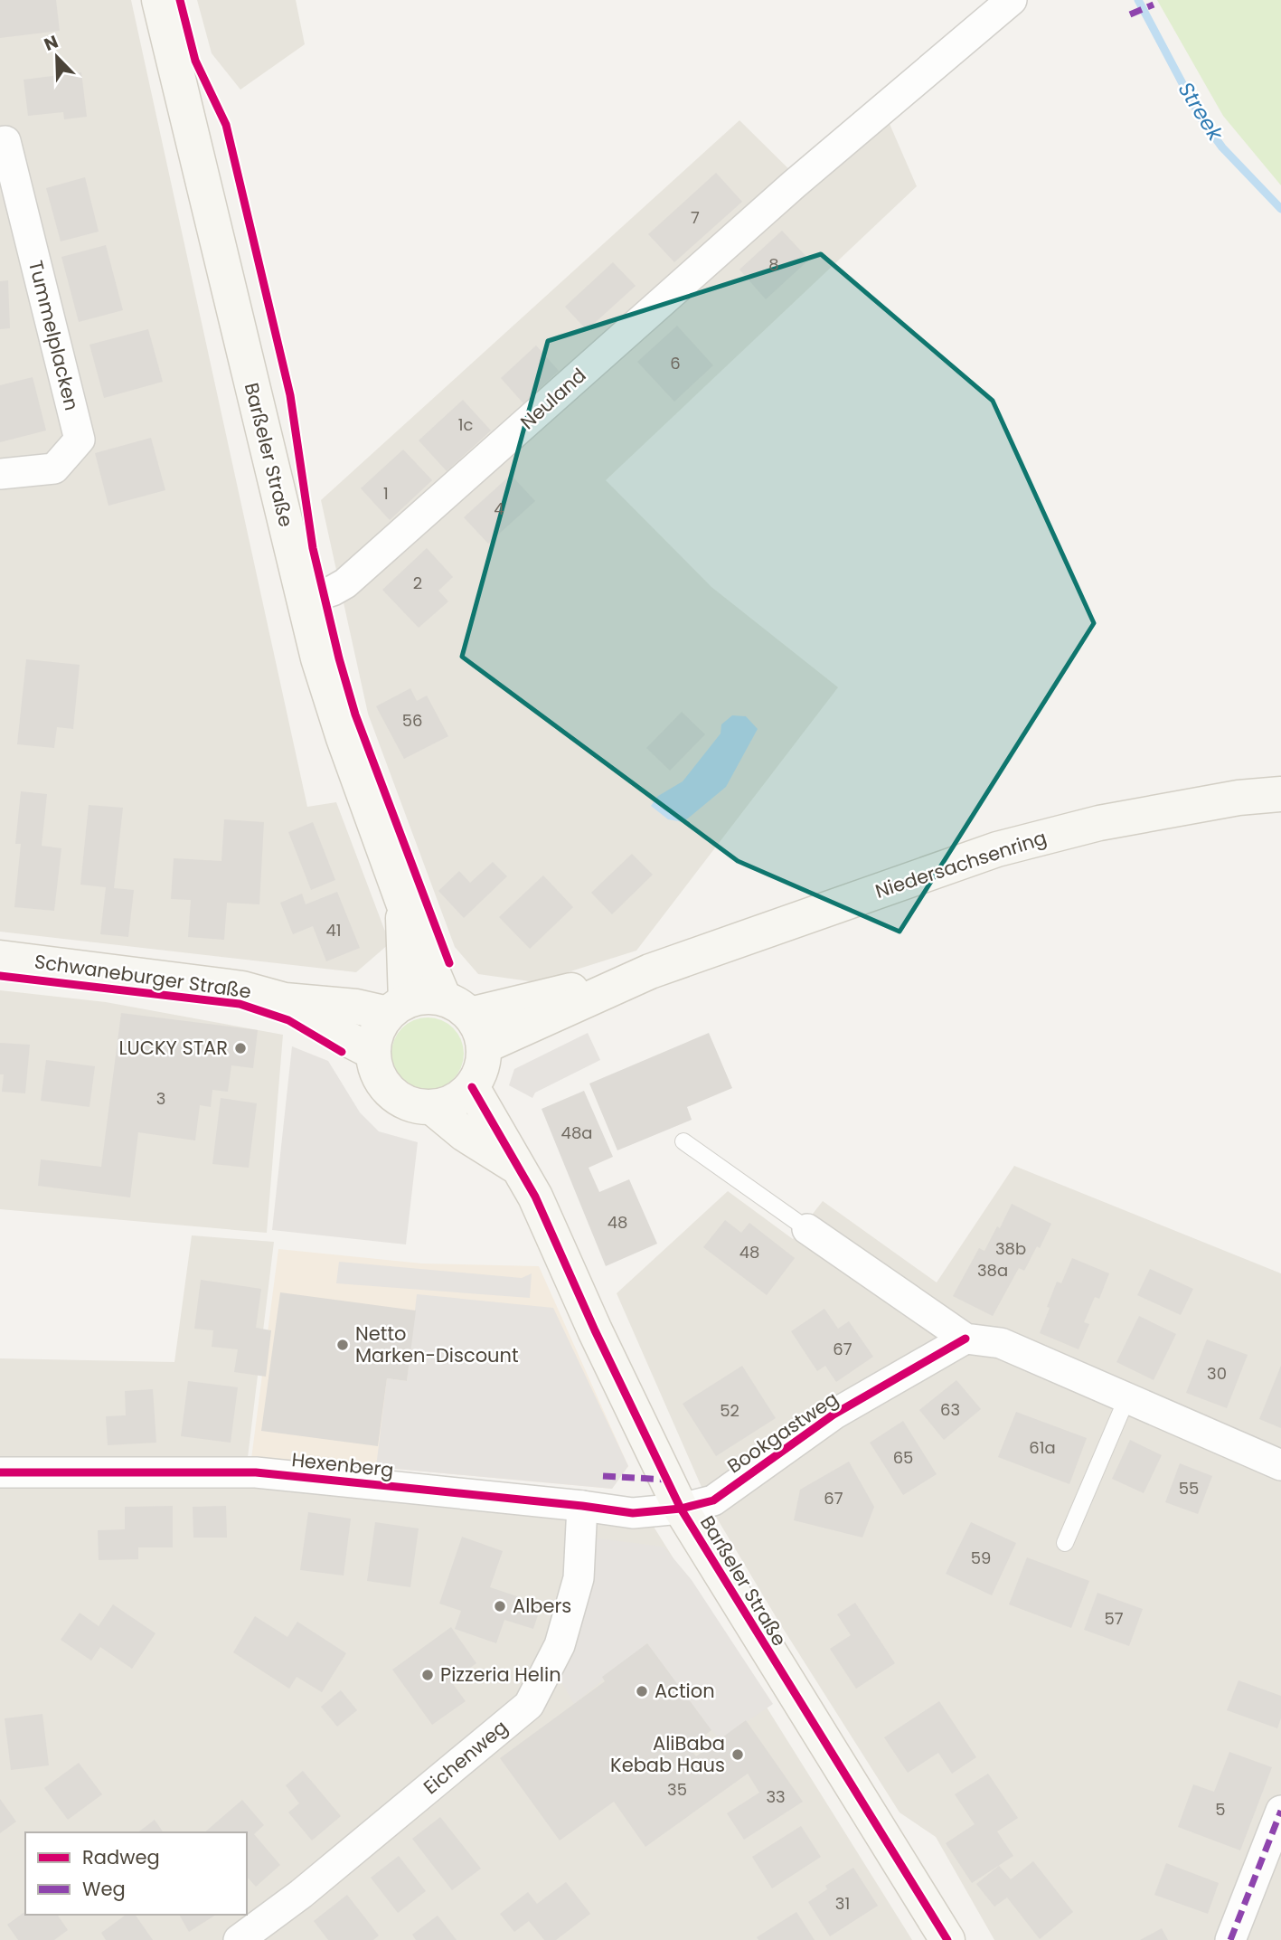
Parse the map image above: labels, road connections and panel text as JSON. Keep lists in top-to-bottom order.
{
  "streets": {
    "main road": ["Barßeler Straße", "Niedersachsenring", "Schwaneburger Straße"],
    "street": [
      "Tummelplacken",
      "Neuland",
      "Bookgastweg",
      "Hexenberg",
      "Eichenweg"
    ]
  },
  "crossings": [
    ["Neuland", "Barßeler Straße"],
    ["Barßeler Straße", "Niedersachsenring"],
    ["Barßeler Straße", "Schwaneburger Straße"],
    ["Barßeler Straße", "Bookgastweg"],
    ["Barßeler Straße", "Hexenberg"],
    ["Niedersachsenring", "Schwaneburger Straße"],
    ["Bookgastweg", "Hexenberg"],
    ["Hexenberg", "Eichenweg"]
  ],
  "water": ["Streek"],
  "places": [
    "LUCKY STAR",
    "Netto Marken-Discount",
    "Albers",
    "Pizzeria Helin",
    "Action",
    "AliBaba Kebab Haus"
  ],
  "house_numbers": [
    "7",
    "8",
    "6",
    "1c",
    "1",
    "4",
    "2",
    "56",
    "41",
    "3",
    "48a",
    "48",
    "38b",
    "48",
    "38a",
    "67",
    "30",
    "63",
    "52",
    "61a",
    "65",
    "55",
    "67",
    "59",
    "57",
    "35",
    "33",
    "5",
    "31"
  ],
  "legend": ["Radweg", "Weg"],
  "north": "top left"
}
